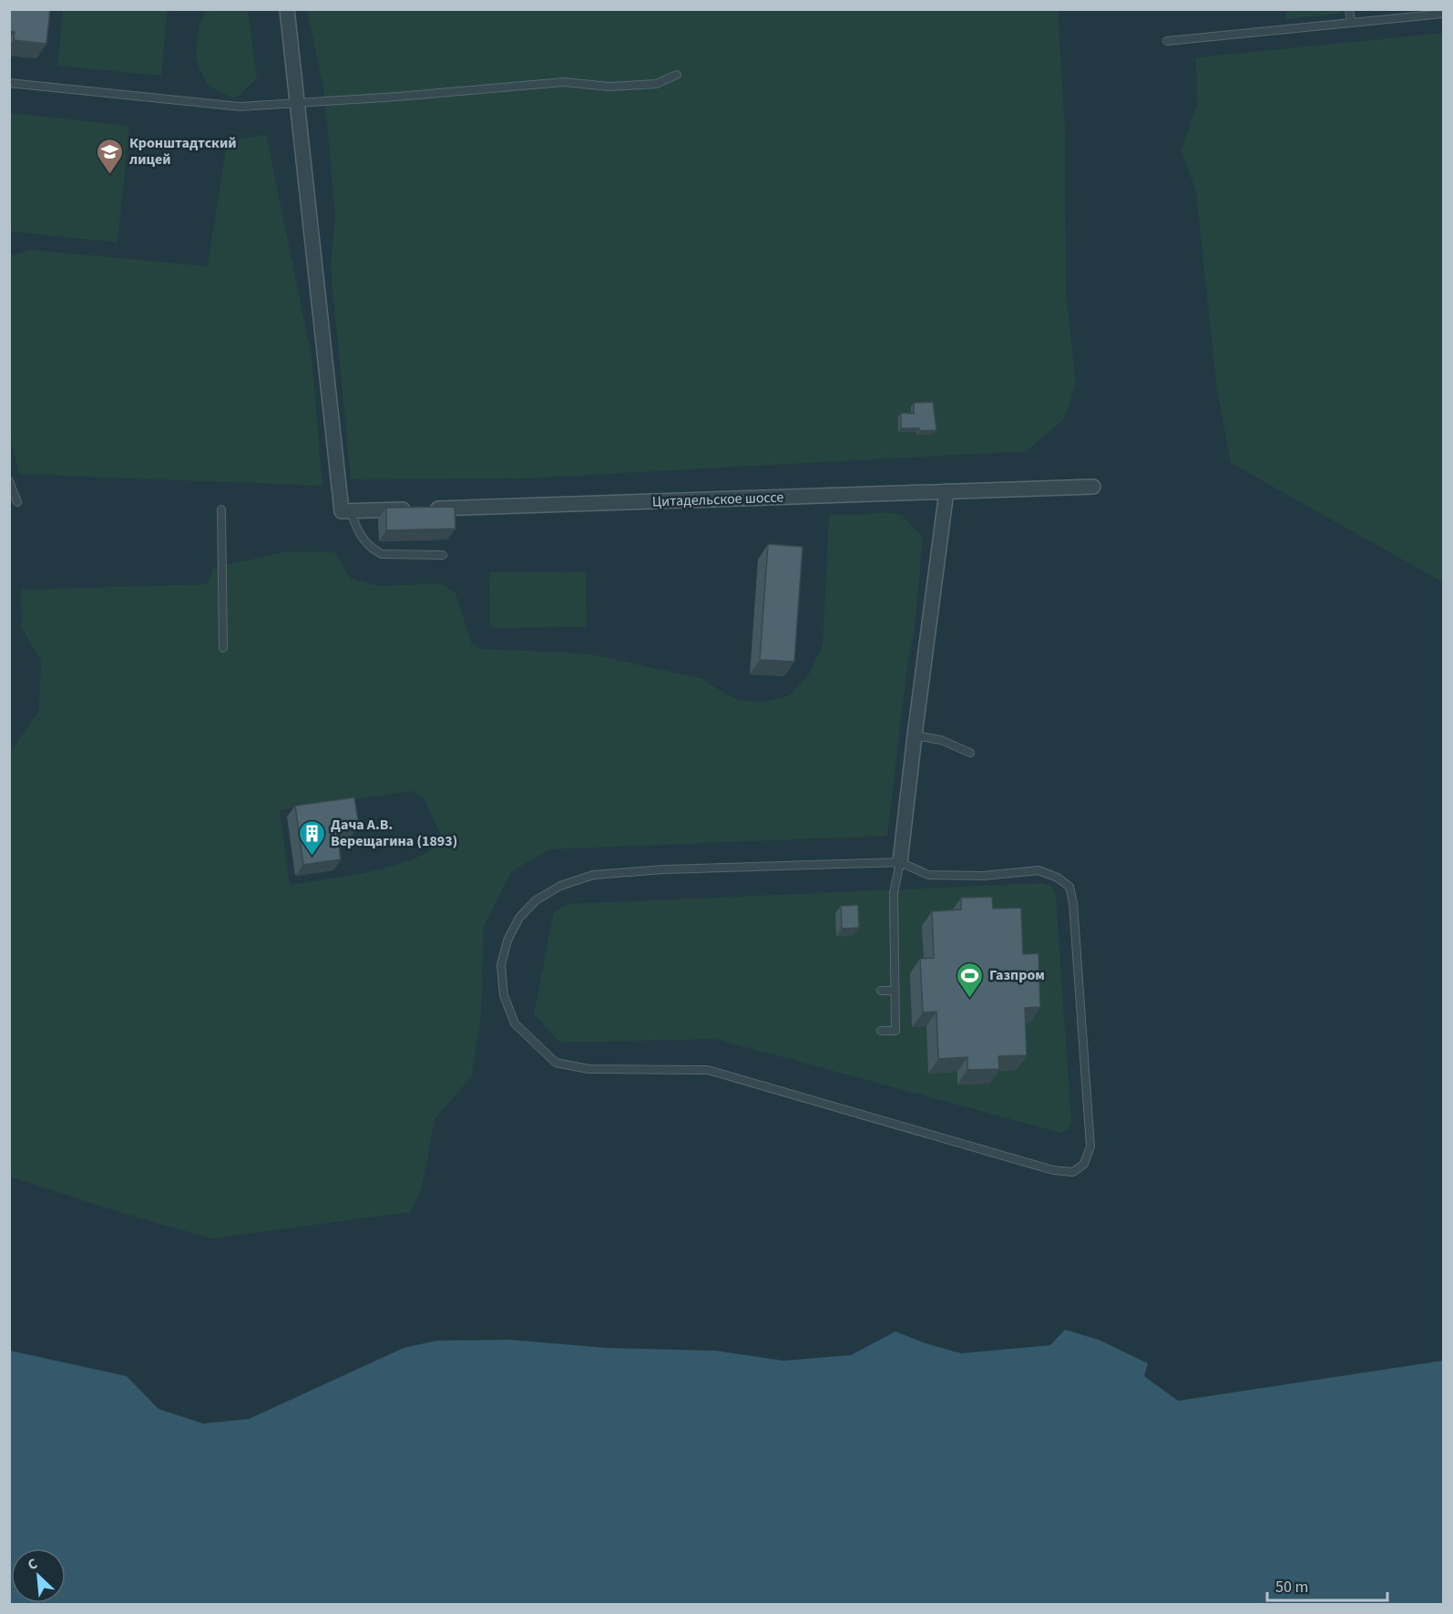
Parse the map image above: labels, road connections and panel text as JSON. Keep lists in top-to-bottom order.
{
  "streets": {
    "street": ["Цитадельское шоссе"]
  },
  "places": {
    "school or university": ["Кронштадтский лицей"],
    "building": ["Дача А.В. Верещагина (1893)"],
    "sports": ["Газпром"]
  },
  "scale_bar": "50 m",
  "north": "top left"
}
